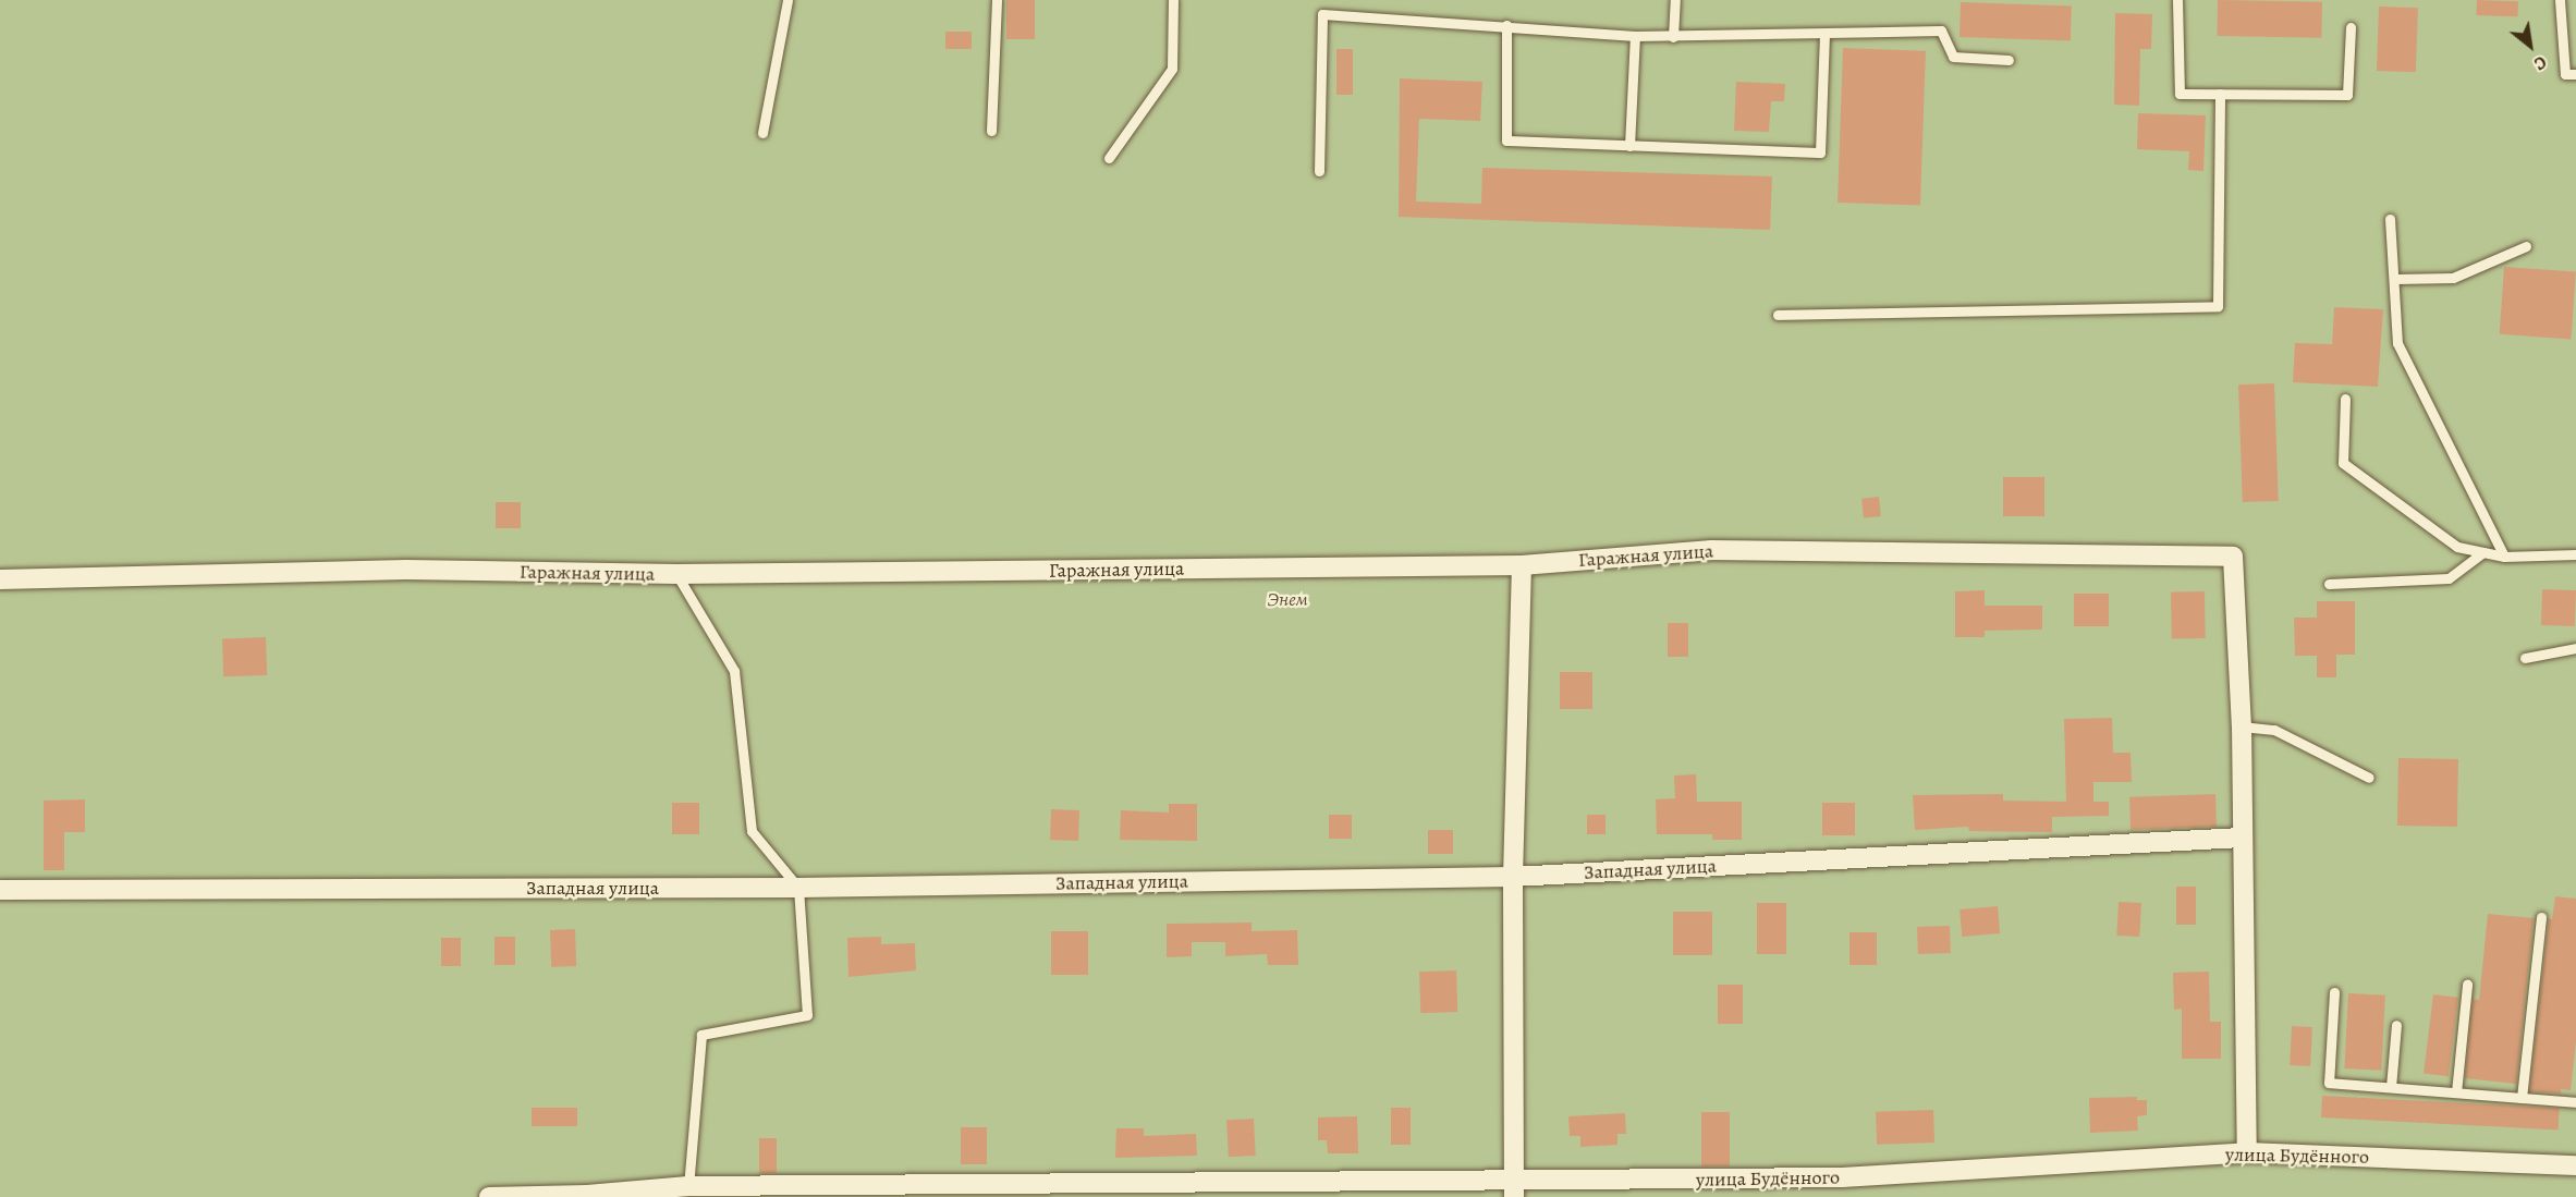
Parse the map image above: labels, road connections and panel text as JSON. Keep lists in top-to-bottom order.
{
  "streets": {
    "street": ["Гаражная улица", "Западная улица", "улица Будённого"]
  },
  "parks": ["Энем"],
  "north": "bottom right"
}
